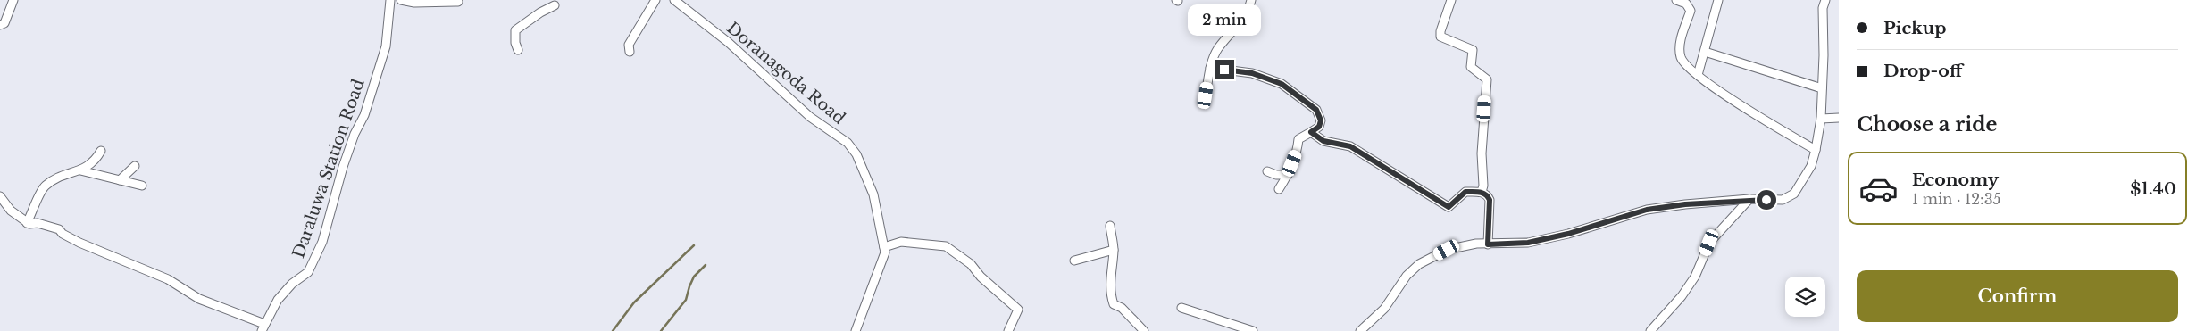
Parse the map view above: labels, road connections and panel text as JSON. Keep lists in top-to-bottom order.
{
  "streets": {
    "street": ["Doranagoda Road", "Daraluwa Station Road"]
  },
  "page": {
    "banner": ["Pickup", "Drop-off"],
    "bubble": "2 min",
    "heading": "Choose a ride",
    "list": [
      {
        "name": "Economy",
        "note": "1 min · 12:35",
        "value": "$1.40"
      }
    ],
    "buttons": "Confirm"
  }
}
